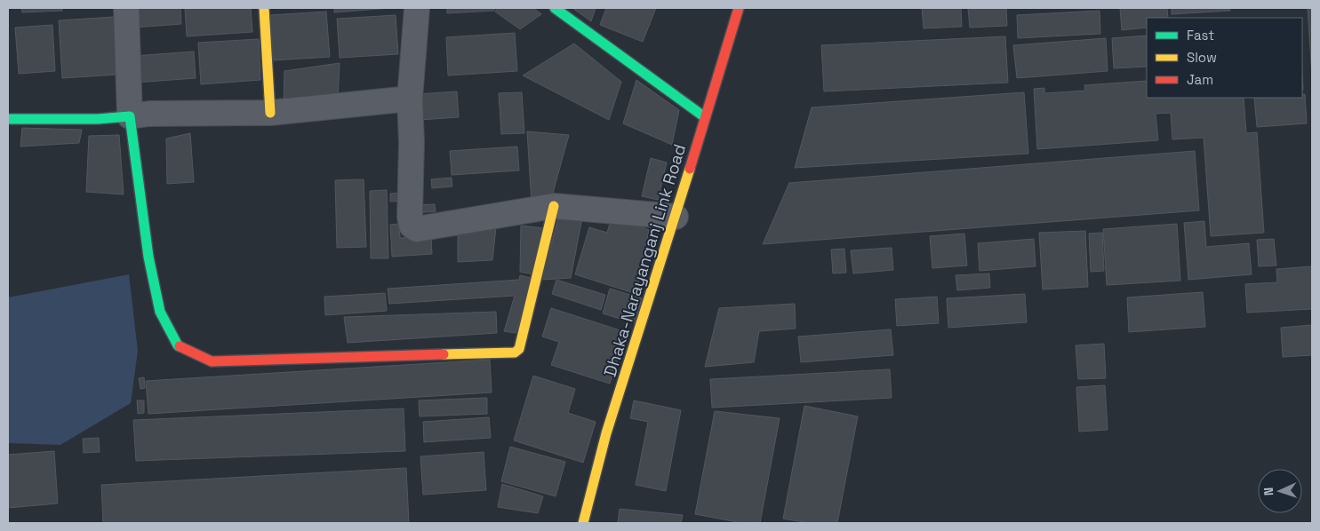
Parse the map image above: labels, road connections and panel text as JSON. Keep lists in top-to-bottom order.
{
  "streets": {
    "main road": ["Dhaka-Narayanganj Link Road"]
  },
  "legend": ["Fast", "Slow", "Jam"],
  "north": "left"
}
